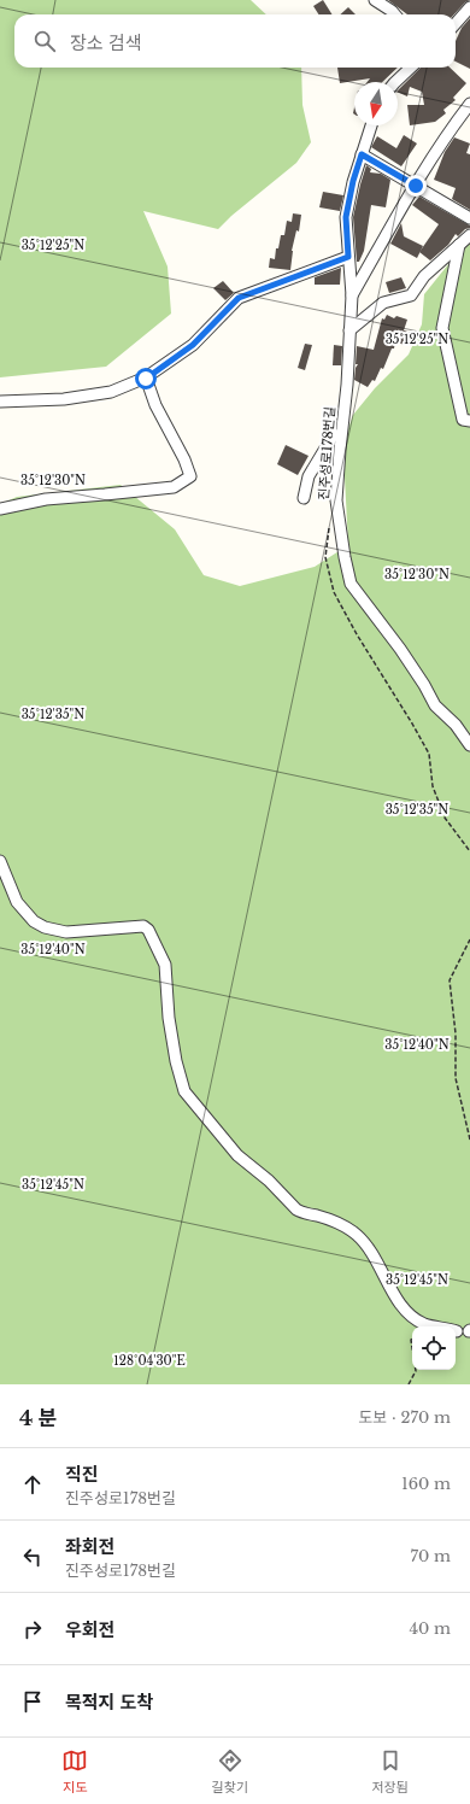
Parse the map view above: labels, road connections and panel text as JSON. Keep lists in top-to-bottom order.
{
  "streets": {
    "street": ["진주성로178번길"]
  },
  "north": "bottom",
  "page": {
    "search": "장소 검색",
    "heading": ["4 분", "도보 · 270 m"],
    "list": [
      ["직진", "진주성로178번길", "160 m"],
      ["좌회전", "진주성로178번길", "70 m"],
      ["우회전", "40 m"],
      "목적지 도착"
    ],
    "nav": ["지도", "길찾기", "저장됨"]
  },
  "coordinates": [
    "35°12'25\"N",
    "35°12'30\"N",
    "35°12'35\"N",
    "35°12'40\"N",
    "35°12'45\"N",
    "128°04'30\"E"
  ]
}
